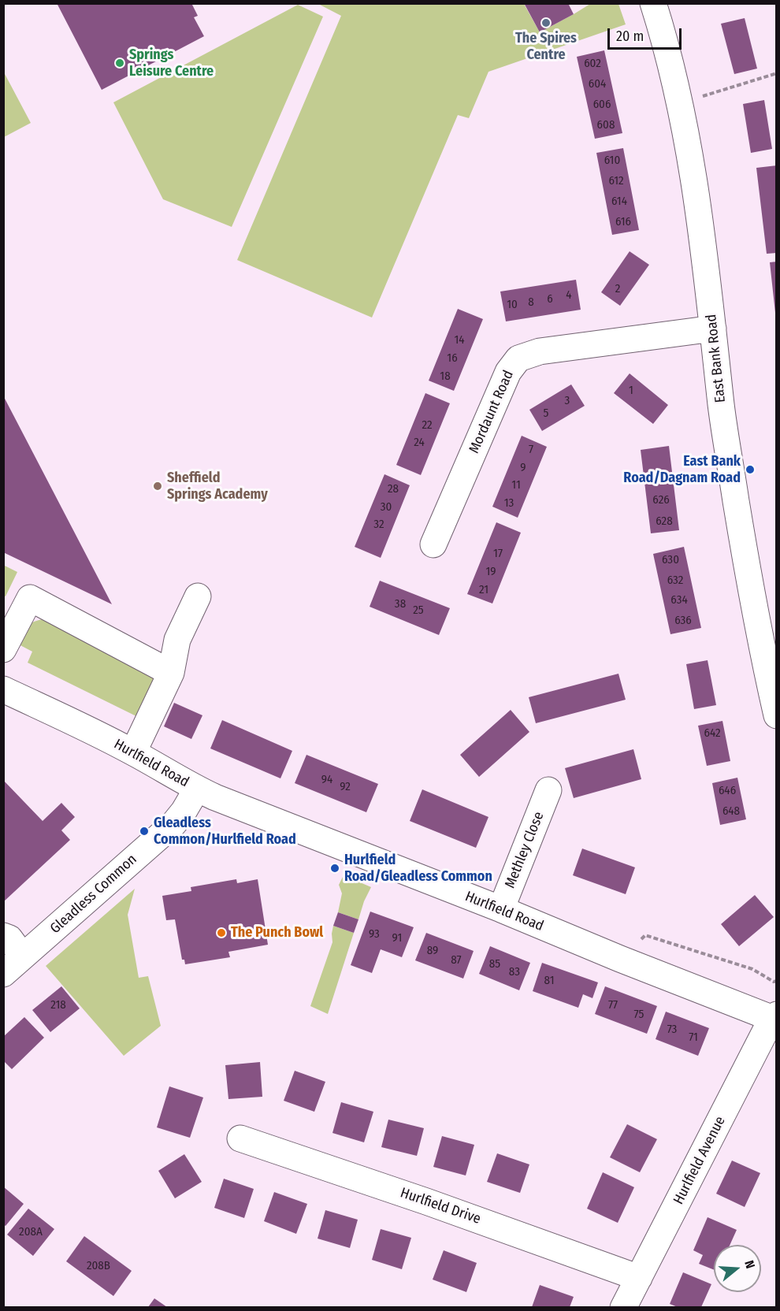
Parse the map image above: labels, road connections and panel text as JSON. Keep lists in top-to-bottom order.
{
  "streets": {
    "street": [
      "East Bank Road",
      "Mordaunt Road",
      "Hurlfield Road",
      "Methley Close",
      "Gleadless Common",
      "Hurlfield Avenue",
      "Hurlfield Drive"
    ]
  },
  "crossings": [
    ["East Bank Road", "Mordaunt Road"],
    ["Hurlfield Road", "Methley Close"],
    ["Hurlfield Road", "Gleadless Common"],
    ["Hurlfield Road", "Hurlfield Avenue"],
    ["Hurlfield Avenue", "Hurlfield Drive"]
  ],
  "places": [
    "The Spires Centre",
    "Springs Leisure Centre",
    "East Bank Road/Dagnam Road",
    "Sheffield Springs Academy",
    "Gleadless Common/Hurlfield Road",
    "Hurlfield Road/Gleadless Common",
    "The Punch Bowl"
  ],
  "house_numbers": [
    "602",
    "604",
    "606",
    "608",
    "610",
    "612",
    "614",
    "616",
    "2",
    "4",
    "6",
    "8",
    "10",
    "14",
    "16",
    "18",
    "1",
    "3",
    "5",
    "22",
    "24",
    "7",
    "9",
    "11",
    "28",
    "626",
    "13",
    "30",
    "628",
    "32",
    "17",
    "630",
    "19",
    "632",
    "21",
    "634",
    "38",
    "25",
    "636",
    "642",
    "94",
    "92",
    "646",
    "648",
    "93",
    "91",
    "89",
    "87",
    "85",
    "83",
    "81",
    "218",
    "77",
    "75",
    "73",
    "71",
    "208A",
    "208B"
  ],
  "scale_bar": "20 m",
  "north": "right"
}
